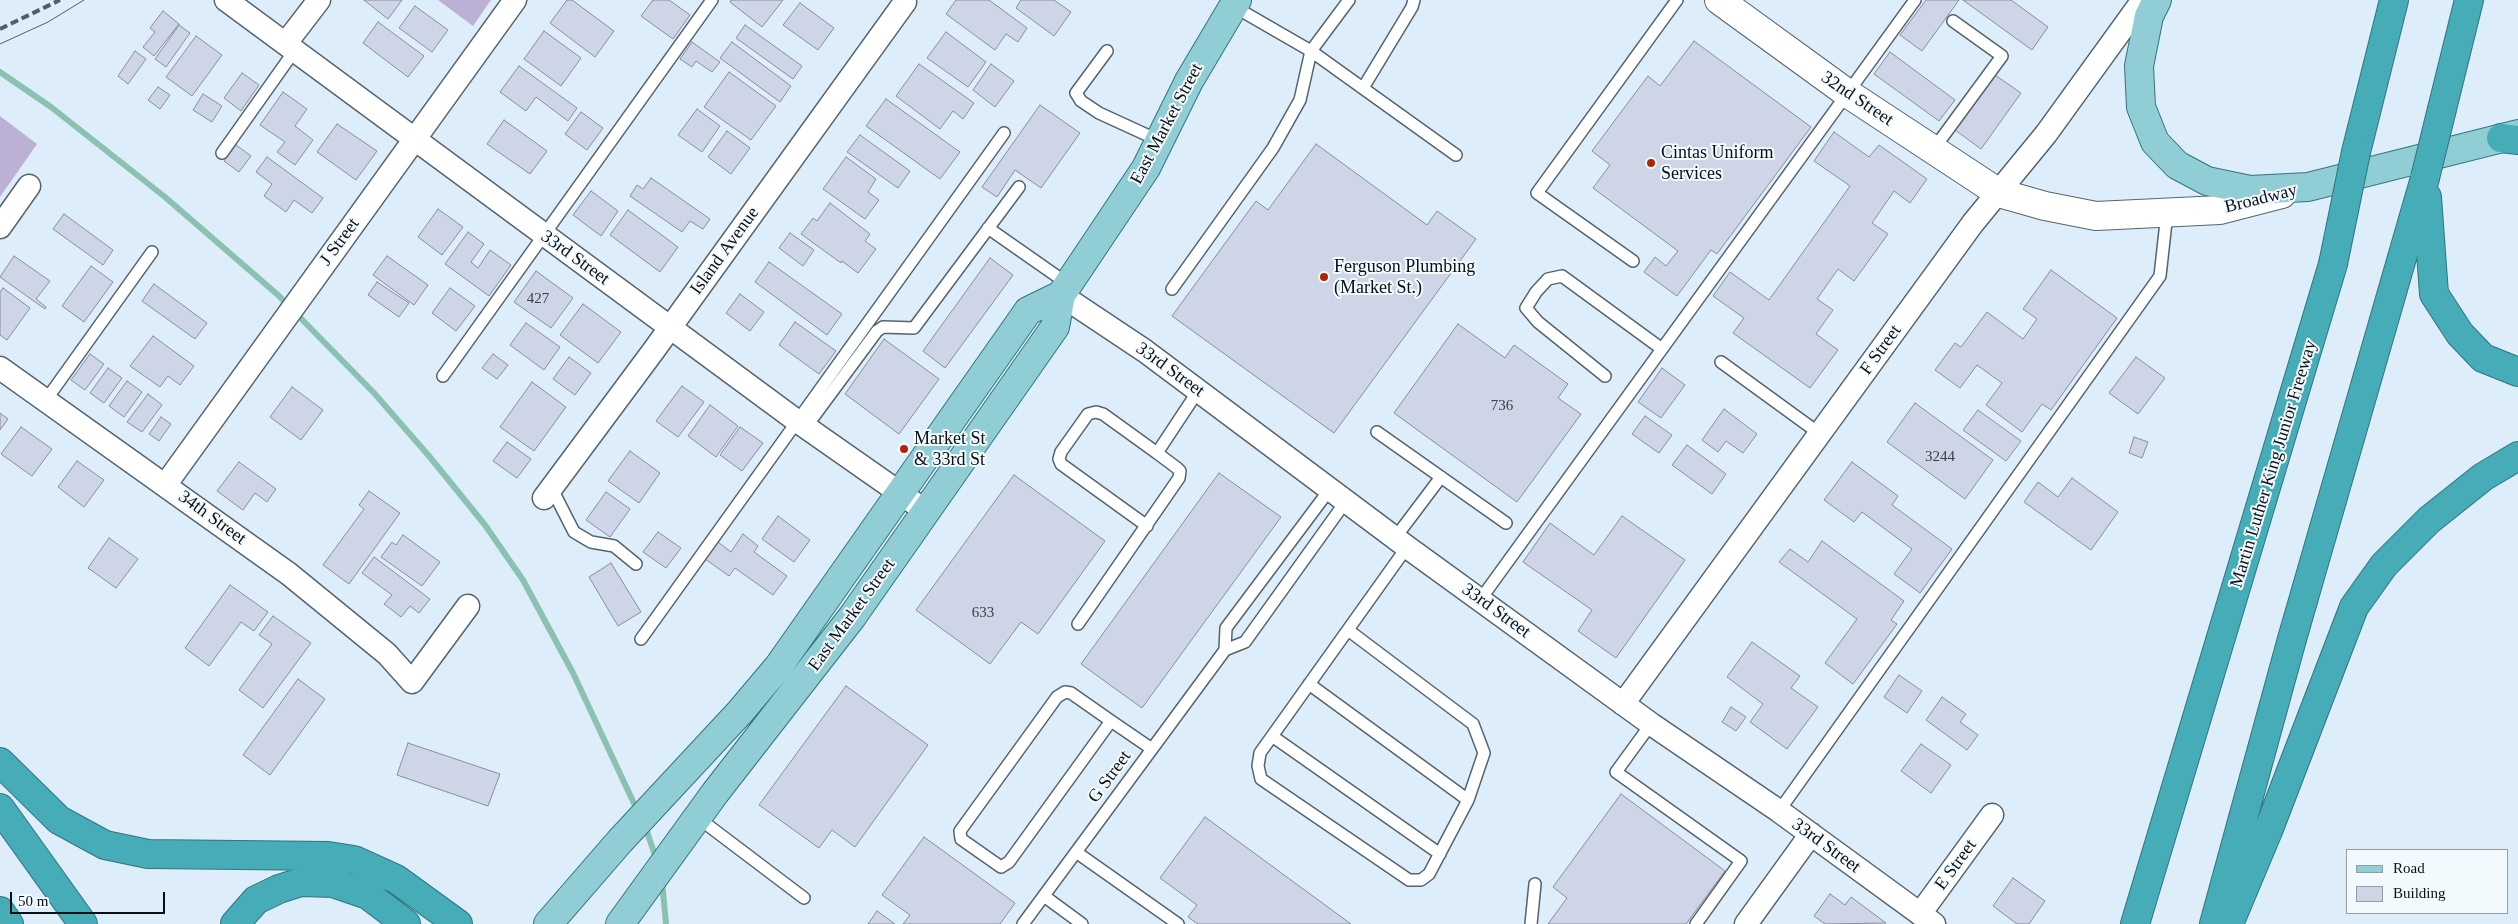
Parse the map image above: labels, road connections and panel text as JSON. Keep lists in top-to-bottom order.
{
  "streets": {
    "highway": ["Martin Luther King Junior Freeway"],
    "main road": ["32nd Street", "East Market Street", "Broadway"],
    "street": [
      "J Street",
      "Island Avenue",
      "33rd Street",
      "F Street",
      "34th Street",
      "E Street"
    ],
    "lane": ["G Street"]
  },
  "crossings": [
    ["32nd Street", "Broadway"],
    ["32nd Street", "F Street"],
    ["East Market Street", "33rd Street"],
    ["Broadway", "F Street"],
    ["J Street", "33rd Street"],
    ["J Street", "34th Street"],
    ["Island Avenue", "33rd Street"],
    ["33rd Street", "F Street"],
    ["33rd Street", "G Street"],
    ["33rd Street", "E Street"]
  ],
  "places": ["Cintas Uniform Services", "Ferguson Plumbing (Market St.)", "Market St & 33rd St"],
  "house_numbers": [
    "427",
    "736",
    "3244",
    "633"
  ],
  "legend": ["Road", "Building"],
  "scale_bar": "50 m"
}
